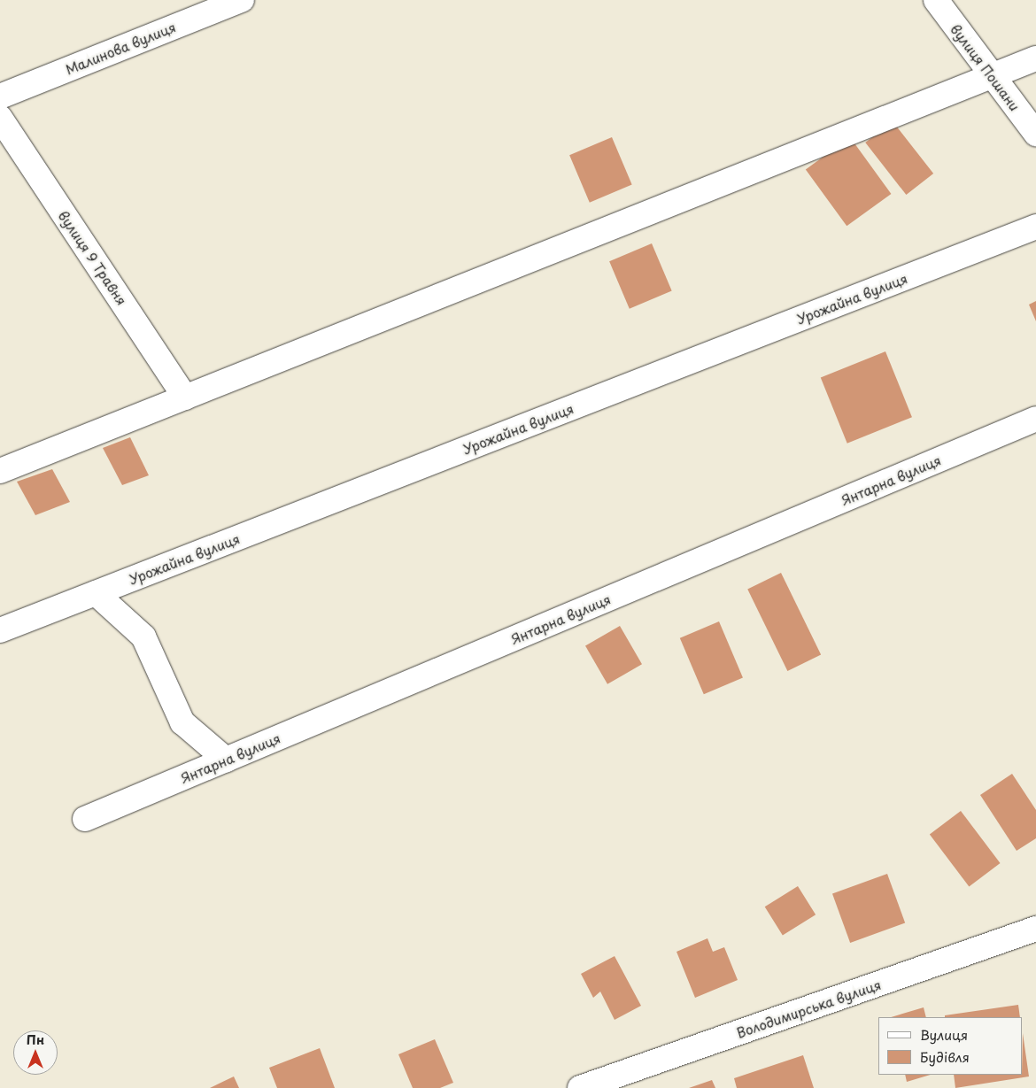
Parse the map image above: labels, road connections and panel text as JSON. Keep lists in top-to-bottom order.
{
  "streets": {
    "street": [
      "Малинова вулиця",
      "вулиця Пошани",
      "вулиця 9 Травня",
      "Урожайна вулиця",
      "Янтарна вулиця",
      "Володимирська вулиця"
    ]
  },
  "legend": ["Вулиця", "Будівля"],
  "north": "top"
}
